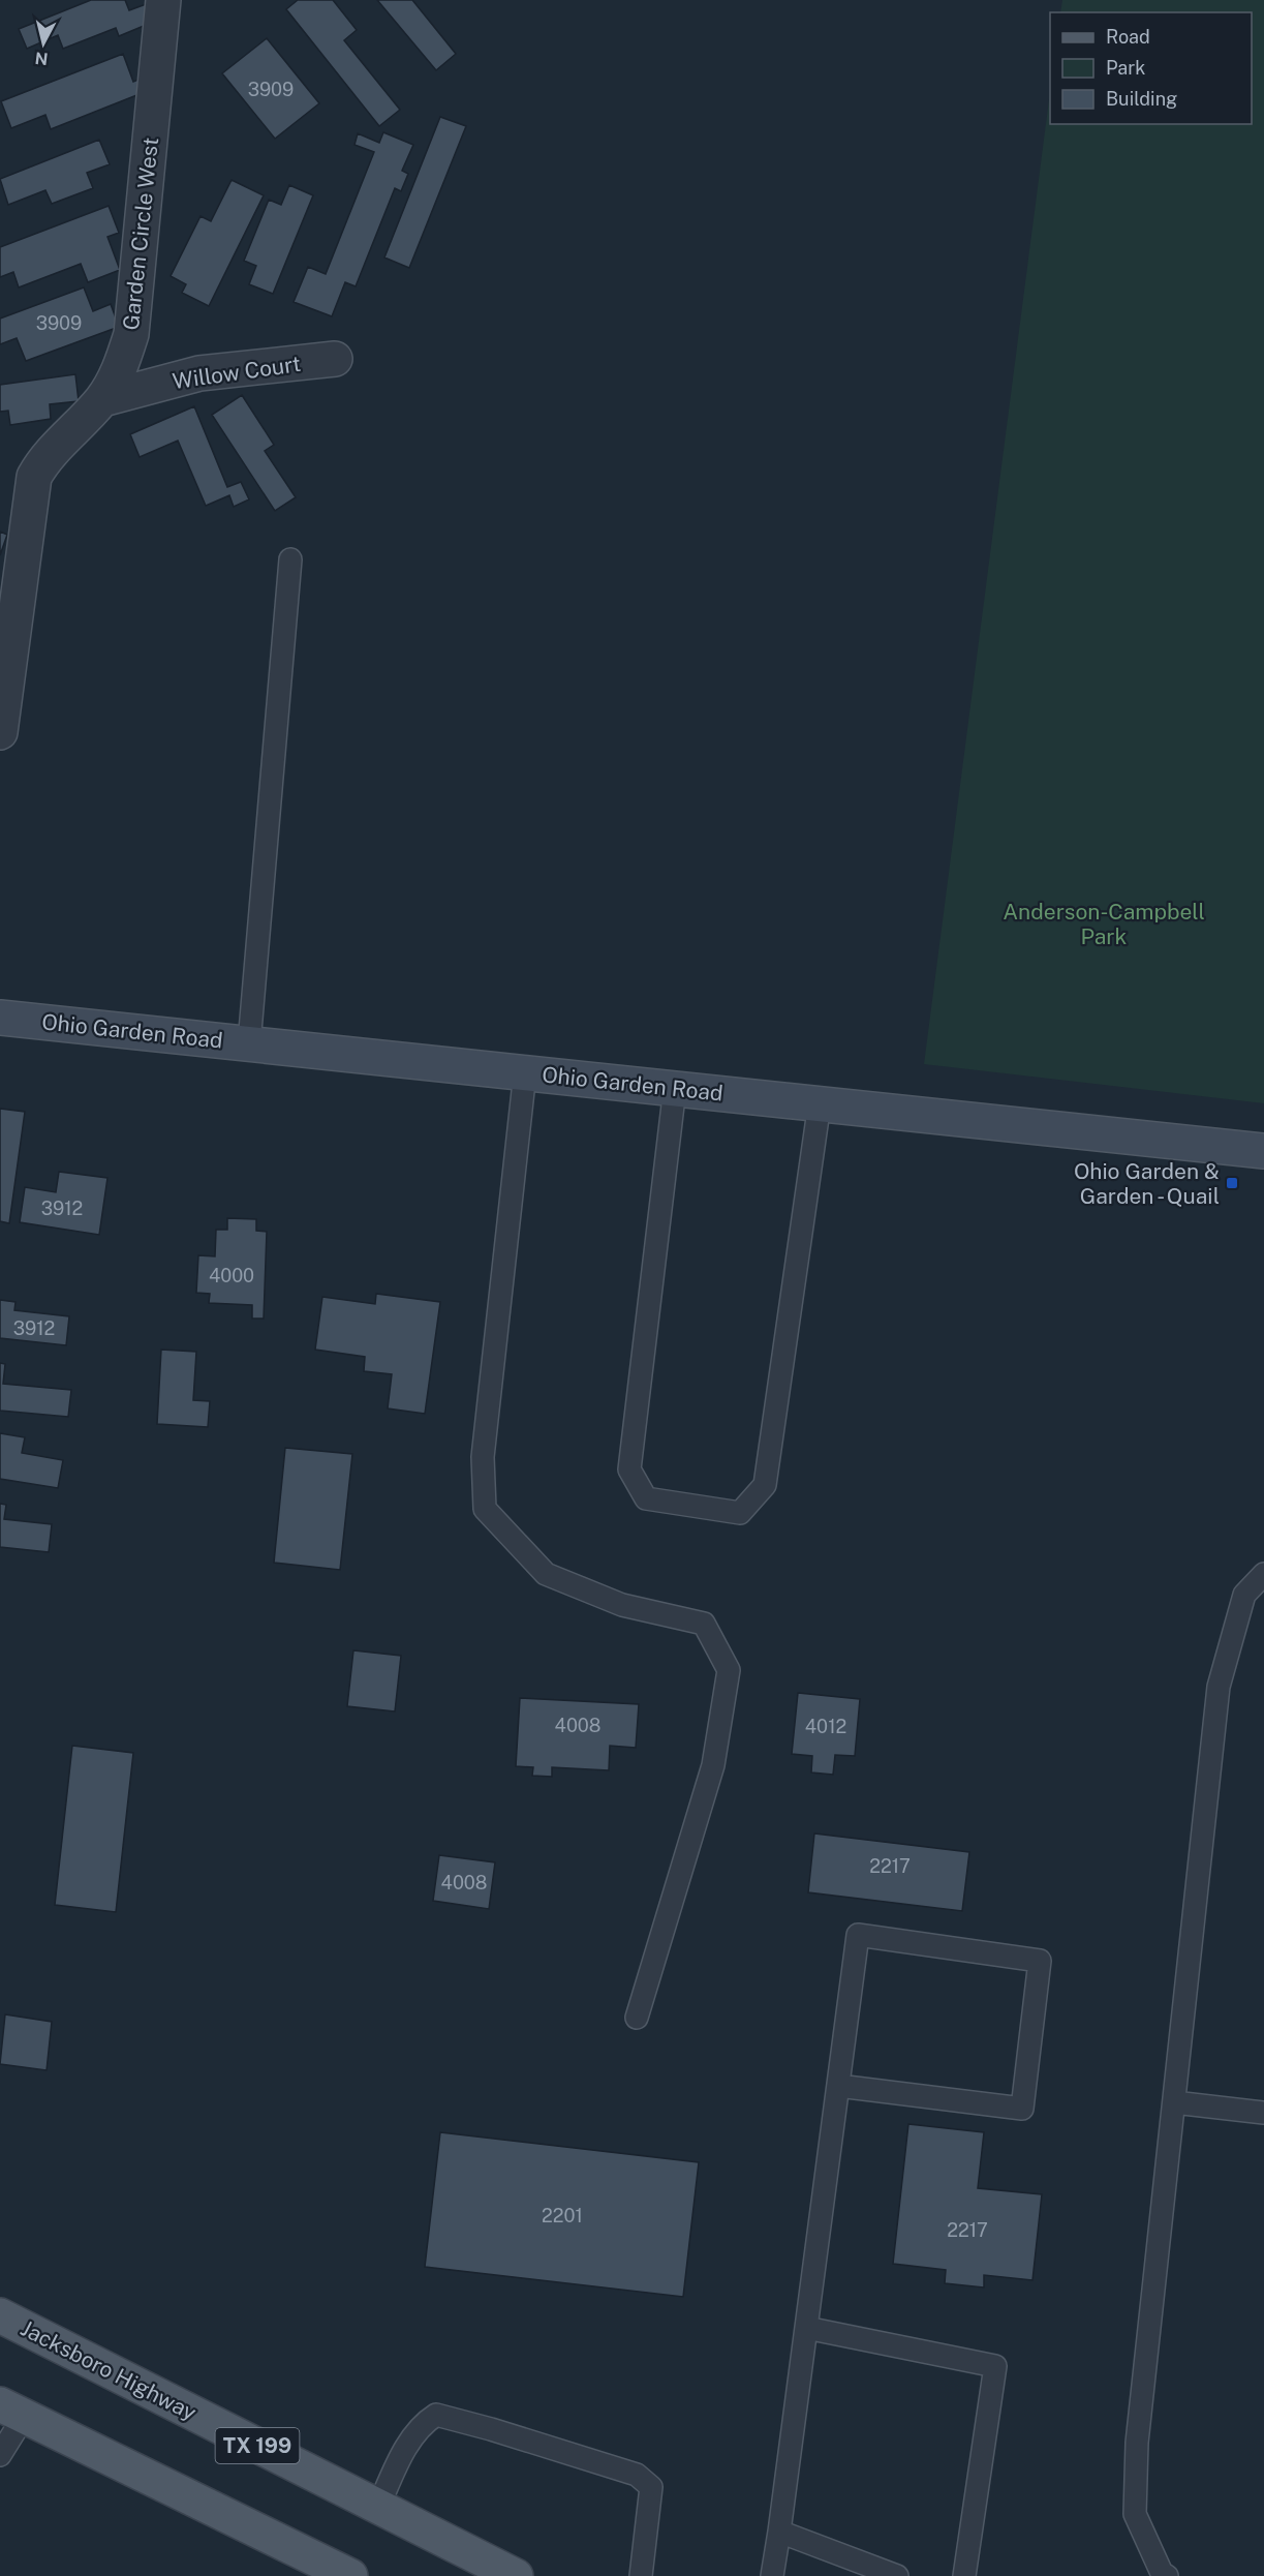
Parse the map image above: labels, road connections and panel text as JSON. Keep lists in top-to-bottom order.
{
  "streets": {
    "main road": ["Jacksboro Highway", "TX 199"],
    "street": ["Garden Circle West", "Willow Court", "Ohio Garden Road"]
  },
  "crossings": [
    ["Garden Circle West", "Willow Court"]
  ],
  "parks": ["Anderson-Campbell Park"],
  "places": {
    "transit": ["Ohio Garden & Garden - Quail"]
  },
  "house_numbers": [
    "3909",
    "3909",
    "3912",
    "4000",
    "3912",
    "4008",
    "4012",
    "2217",
    "4008",
    "2201",
    "2217"
  ],
  "legend": ["Road", "Park", "Building"],
  "north": "bottom"
}
